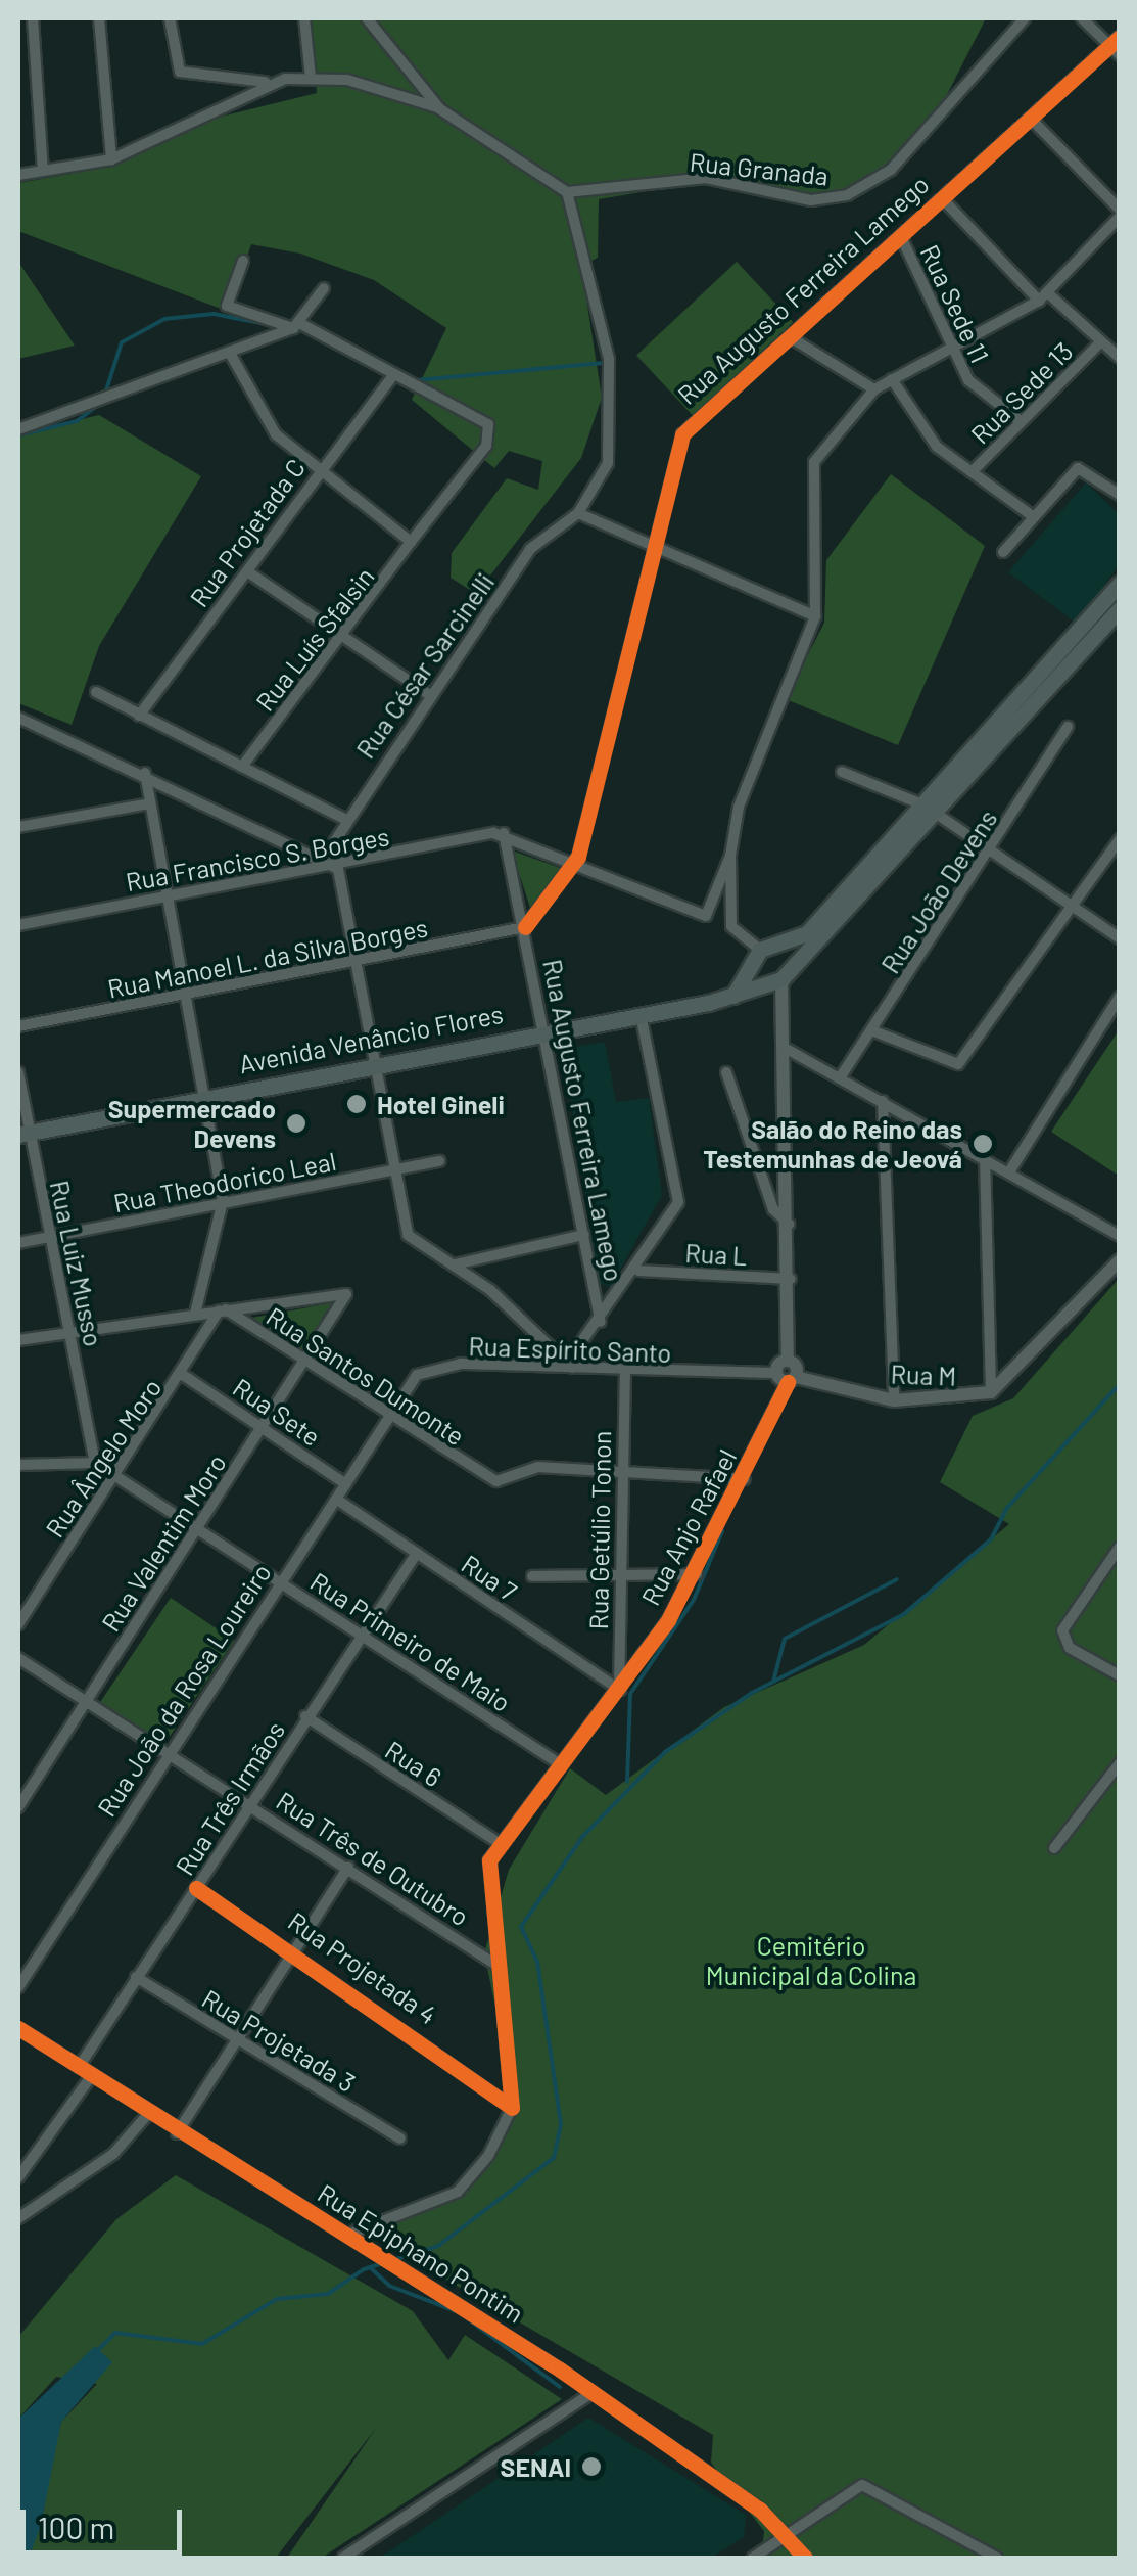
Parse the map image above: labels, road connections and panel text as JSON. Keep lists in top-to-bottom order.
{
  "streets": {
    "main road": ["Avenida Venâncio Flores"],
    "street": [
      "Rua Granada",
      "Rua Augusto Ferreira Lamego",
      "Rua Sede 11",
      "Rua Sede 13",
      "Rua Projetada C",
      "Rua Luís Sfalsin",
      "Rua César Sarcinelli",
      "Rua Francisco S. Borges",
      "Rua João Devens",
      "Rua Manoel L. da Silva Borges",
      "Rua Theodorico Leal",
      "Rua L",
      "Rua Luiz Musso",
      "Rua Espírito Santo",
      "Rua M",
      "Rua Santos Dumonte",
      "Rua Sete",
      "Rua Ângelo Moro",
      "Rua Anjo Rafael",
      "Rua Getúlio Tonon",
      "Rua Valentim Moro",
      "Rua 7",
      "Rua Primeiro de Maio",
      "Rua João da Rosa Loureiro",
      "Rua 6",
      "Rua Três Irmãos",
      "Rua Três de Outubro",
      "Rua Projetada 4",
      "Rua Projetada 3",
      "Rua Epiphano Pontim"
    ]
  },
  "crossings": [
    ["Rua Augusto Ferreira Lamego", "Rua Sede 11"],
    ["Rua Augusto Ferreira Lamego", "Rua Francisco S. Borges"],
    ["Rua Augusto Ferreira Lamego", "Rua Manoel L. da Silva Borges"],
    ["Rua Augusto Ferreira Lamego", "Avenida Venâncio Flores"],
    ["Rua Sede 11", "Rua Sede 13"],
    ["Rua Projetada C", "Rua Luís Sfalsin"],
    ["Avenida Venâncio Flores", "Rua Luiz Musso"],
    ["Rua Theodorico Leal", "Rua Luiz Musso"],
    ["Rua Luiz Musso", "Rua Primeiro de Maio"],
    ["Rua Espírito Santo", "Rua M"],
    ["Rua Espírito Santo", "Rua Santos Dumonte"],
    ["Rua Espírito Santo", "Rua Anjo Rafael"],
    ["Rua Espírito Santo", "Rua Getúlio Tonon"],
    ["Rua Espírito Santo", "Rua João da Rosa Loureiro"],
    ["Rua M", "Rua Anjo Rafael"],
    ["Rua Santos Dumonte", "Rua Ângelo Moro"],
    ["Rua Santos Dumonte", "Rua Getúlio Tonon"],
    ["Rua Santos Dumonte", "Rua Valentim Moro"],
    ["Rua Santos Dumonte", "Rua João da Rosa Loureiro"],
    ["Rua Sete", "Rua Ângelo Moro"],
    ["Rua Sete", "Rua Valentim Moro"],
    ["Rua Sete", "Rua João da Rosa Loureiro"],
    ["Rua Ângelo Moro", "Rua Valentim Moro"],
    ["Rua Ângelo Moro", "Rua Primeiro de Maio"],
    ["Rua Anjo Rafael", "Rua Getúlio Tonon"],
    ["Rua Anjo Rafael", "Rua 7"],
    ["Rua Anjo Rafael", "Rua Primeiro de Maio"],
    ["Rua Anjo Rafael", "Rua 6"],
    ["Rua Getúlio Tonon", "Rua 7"],
    ["Rua Valentim Moro", "Rua Primeiro de Maio"],
    ["Rua Valentim Moro", "Rua Três de Outubro"],
    ["Rua 7", "Rua João da Rosa Loureiro"],
    ["Rua 7", "Rua Três Irmãos"],
    ["Rua Primeiro de Maio", "Rua João da Rosa Loureiro"],
    ["Rua Primeiro de Maio", "Rua Três Irmãos"],
    ["Rua João da Rosa Loureiro", "Rua Três de Outubro"],
    ["Rua 6", "Rua Três Irmãos"],
    ["Rua Três Irmãos", "Rua Três de Outubro"],
    ["Rua Três Irmãos", "Rua Projetada 4"],
    ["Rua Três Irmãos", "Rua Projetada 3"],
    ["Rua Três Irmãos", "Rua Epiphano Pontim"]
  ],
  "parks": ["Cemitério Municipal da Colina"],
  "places": [
    "Hotel Gineli",
    "Supermercado Devens",
    "Salão do Reino das Testemunhas de Jeová",
    "SENAI"
  ],
  "scale_bar": "100 m"
}
